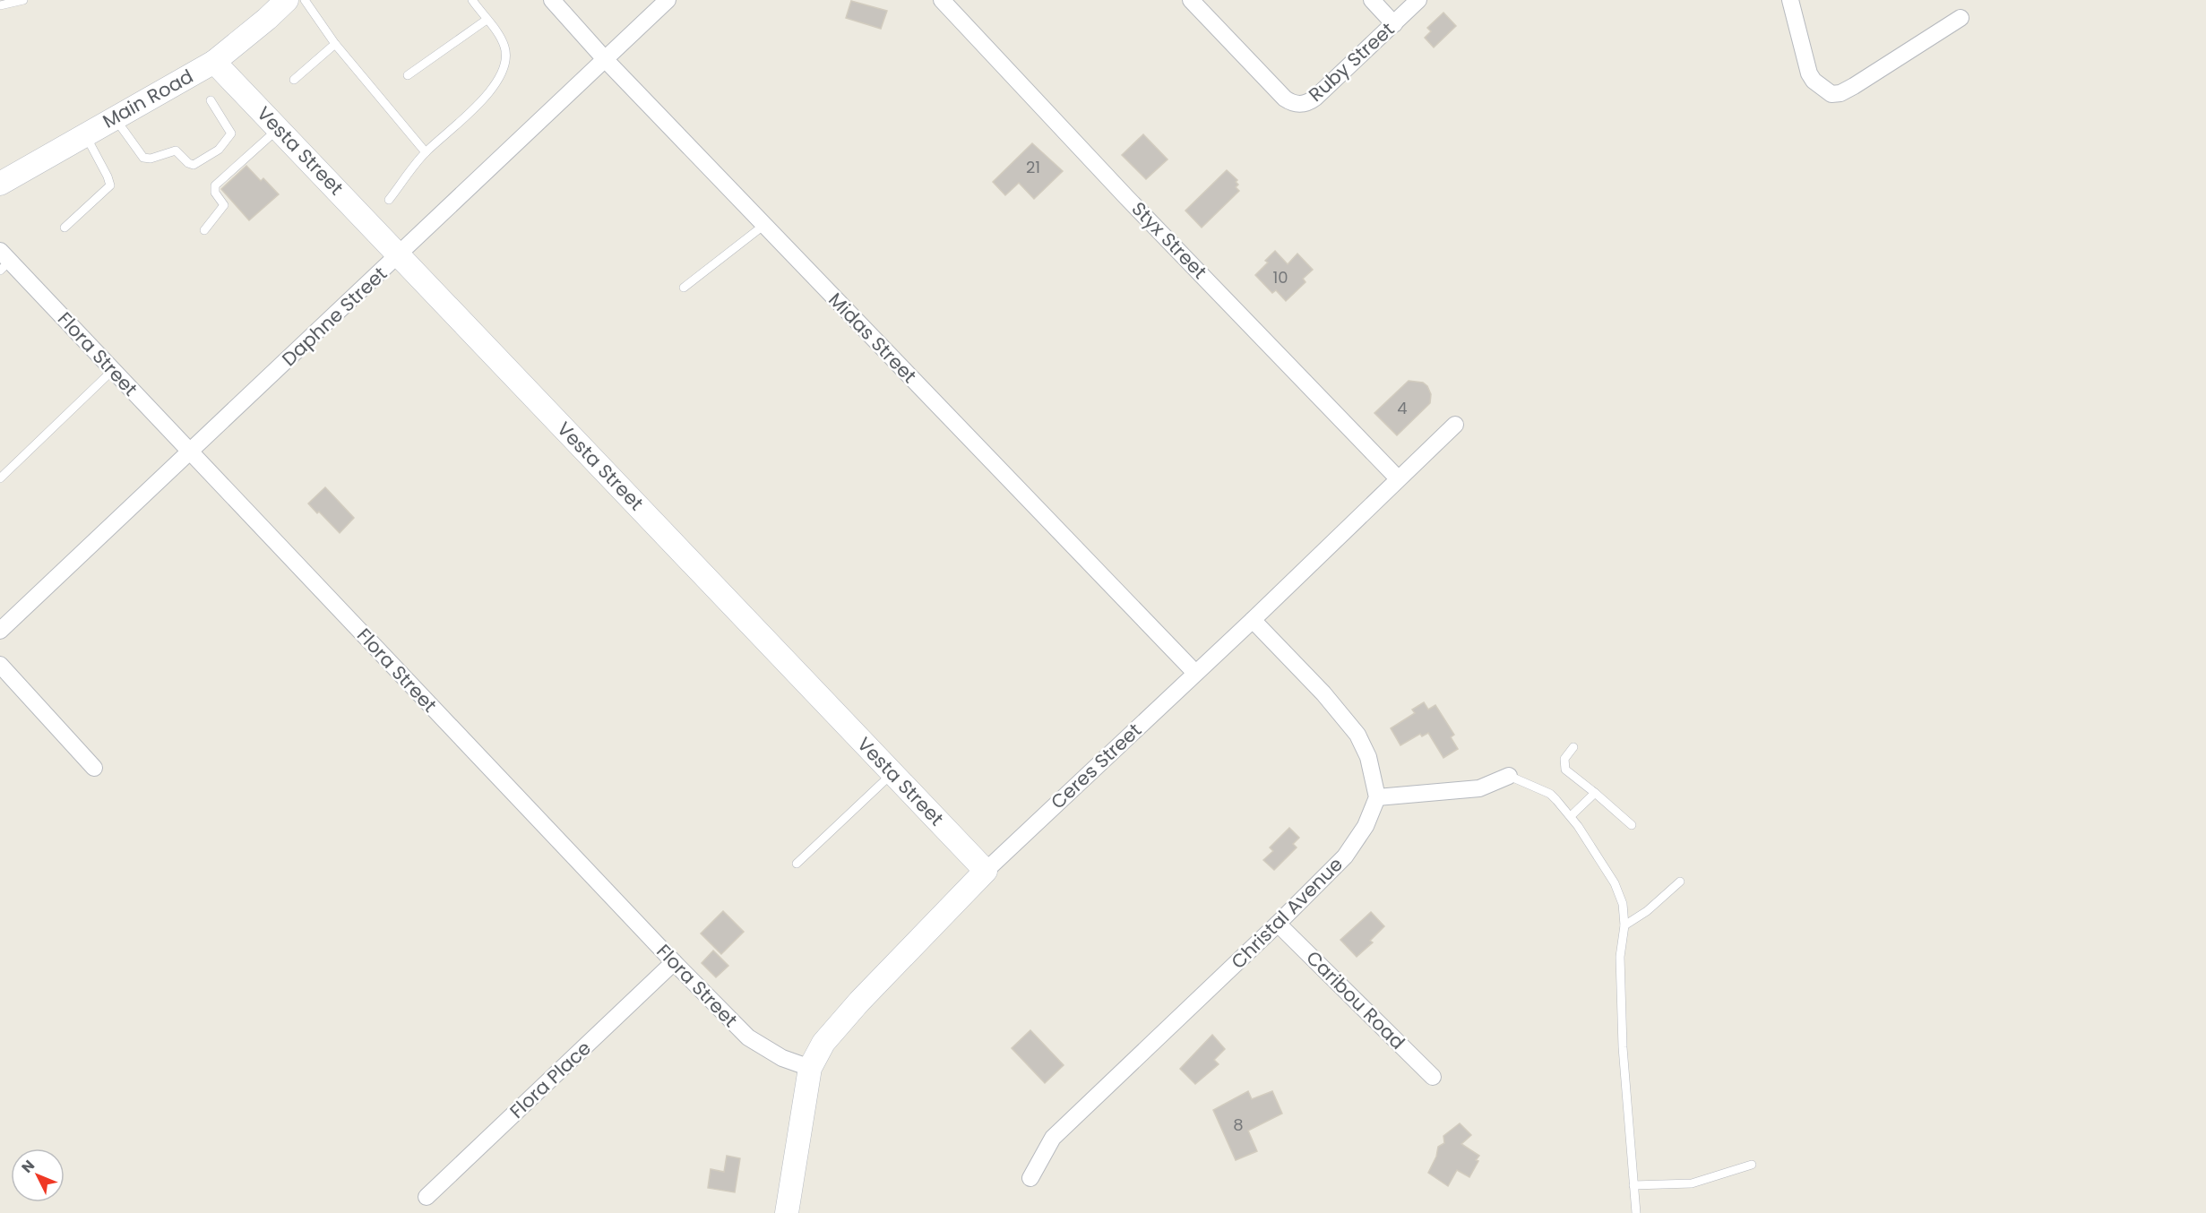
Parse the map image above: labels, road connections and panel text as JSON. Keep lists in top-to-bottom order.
{
  "streets": {
    "street": [
      "Ruby Street",
      "Main Road",
      "Vesta Street",
      "Styx Street",
      "Daphne Street",
      "Midas Street",
      "Flora Street",
      "Ceres Street",
      "Christal Avenue",
      "Caribou Road",
      "Flora Place"
    ]
  },
  "crossings": [
    ["Main Road", "Vesta Street"],
    ["Vesta Street", "Daphne Street"],
    ["Vesta Street", "Ceres Street"],
    ["Styx Street", "Ceres Street"],
    ["Daphne Street", "Midas Street"],
    ["Daphne Street", "Flora Street"],
    ["Midas Street", "Ceres Street"],
    ["Flora Street", "Ceres Street"],
    ["Flora Street", "Flora Place"],
    ["Christal Avenue", "Caribou Road"]
  ],
  "house_numbers": [
    "21",
    "10",
    "4",
    "8"
  ],
  "north": "top left"
}
